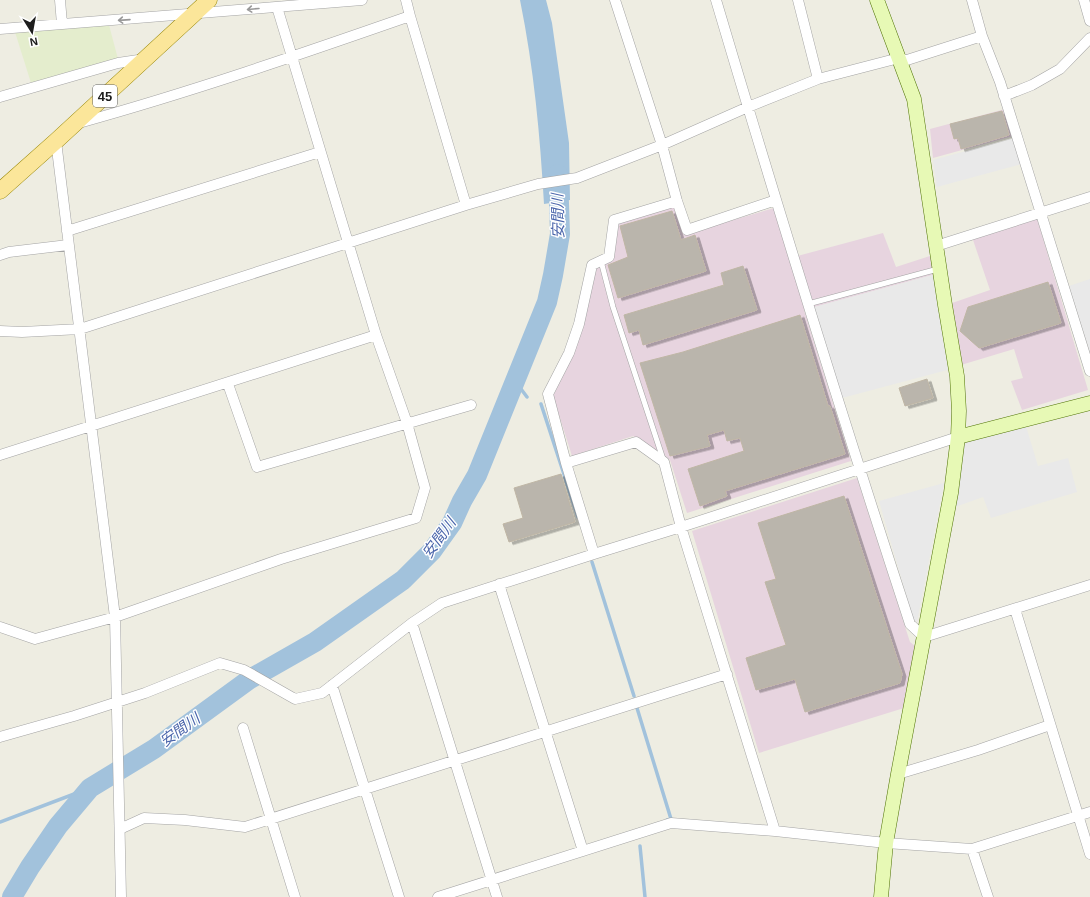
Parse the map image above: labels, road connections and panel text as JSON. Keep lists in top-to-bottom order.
{
  "streets": {
    "main road": ["45"]
  },
  "water": ["安間川"],
  "north": "bottom"
}
